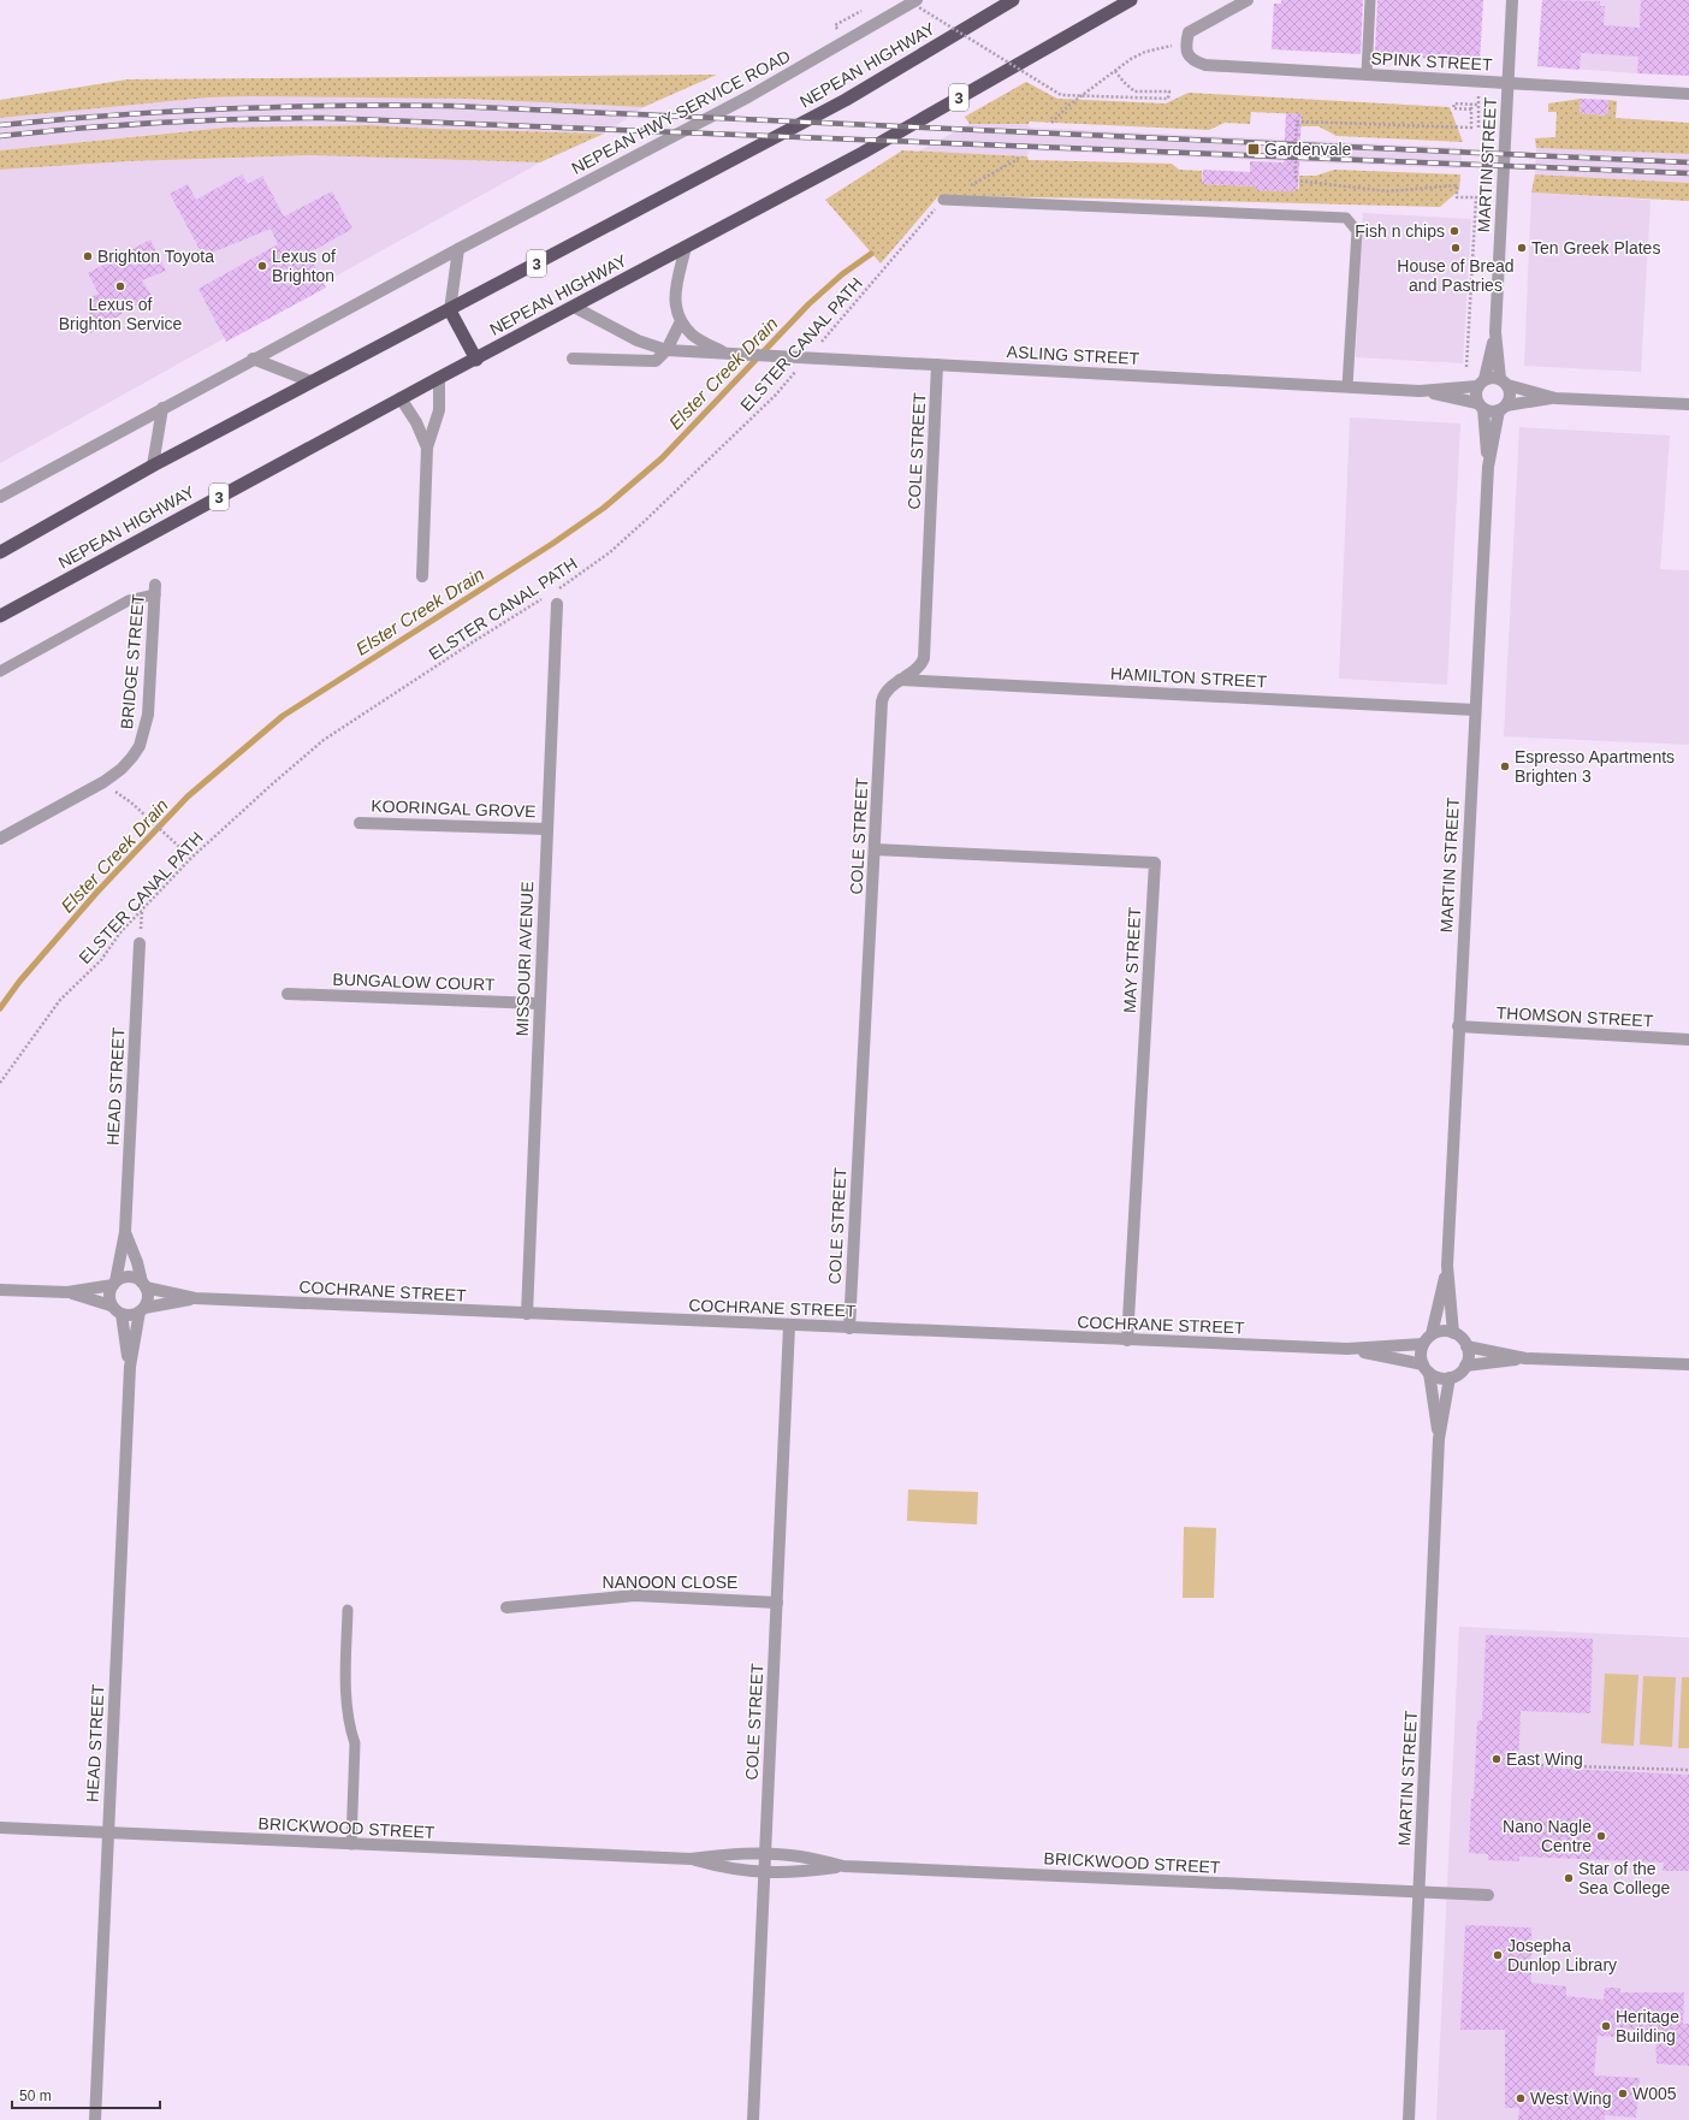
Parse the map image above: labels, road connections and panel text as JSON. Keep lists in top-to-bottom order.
{
  "streets": {
    "highway": ["NEPEAN HIGHWAY", "3"],
    "street": [
      "SPINK STREET",
      "NEPEAN HWY SERVICE ROAD",
      "MARTIN STREET",
      "ASLING STREET",
      "COLE STREET",
      "BRIDGE STREET",
      "HAMILTON STREET",
      "KOORINGAL GROVE",
      "MISSOURI AVENUE",
      "MAY STREET",
      "BUNGALOW COURT",
      "THOMSON STREET",
      "HEAD STREET",
      "COCHRANE STREET",
      "NANOON CLOSE",
      "BRICKWOOD STREET"
    ],
    "path": ["ELSTER CANAL PATH"]
  },
  "crossings": [
    ["SPINK STREET", "MARTIN STREET"],
    ["NEPEAN HIGHWAY", "ASLING STREET"],
    ["MARTIN STREET", "ASLING STREET"],
    ["MARTIN STREET", "HAMILTON STREET"],
    ["MARTIN STREET", "THOMSON STREET"],
    ["MARTIN STREET", "COCHRANE STREET"],
    ["MARTIN STREET", "BRICKWOOD STREET"],
    ["ELSTER CANAL PATH", "ASLING STREET"],
    ["ASLING STREET", "COLE STREET"],
    ["COLE STREET", "HAMILTON STREET"],
    ["COLE STREET", "MAY STREET"],
    ["COLE STREET", "COCHRANE STREET"],
    ["COLE STREET", "NANOON CLOSE"],
    ["COLE STREET", "BRICKWOOD STREET"],
    ["KOORINGAL GROVE", "MISSOURI AVENUE"],
    ["MISSOURI AVENUE", "BUNGALOW COURT"],
    ["MISSOURI AVENUE", "COCHRANE STREET"],
    ["MAY STREET", "COCHRANE STREET"],
    ["HEAD STREET", "COCHRANE STREET"],
    ["HEAD STREET", "BRICKWOOD STREET"]
  ],
  "water": ["Elster Creek Drain"],
  "places": {
    "transit": ["Gardenvale"],
    "other": [
      "Fish n chips",
      "House of Bread and Pastries",
      "Ten Greek Plates",
      "Brighton Toyota",
      "Lexus of Brighton",
      "Lexus of Brighton Service",
      "Espresso Apartments Brighten 3",
      "East Wing",
      "Nano Nagle Centre",
      "Star of the Sea College",
      "Josepha Dunlop Library",
      "Heritage Building",
      "W005",
      "West Wing"
    ]
  },
  "scale_bar": "50 m"
}
